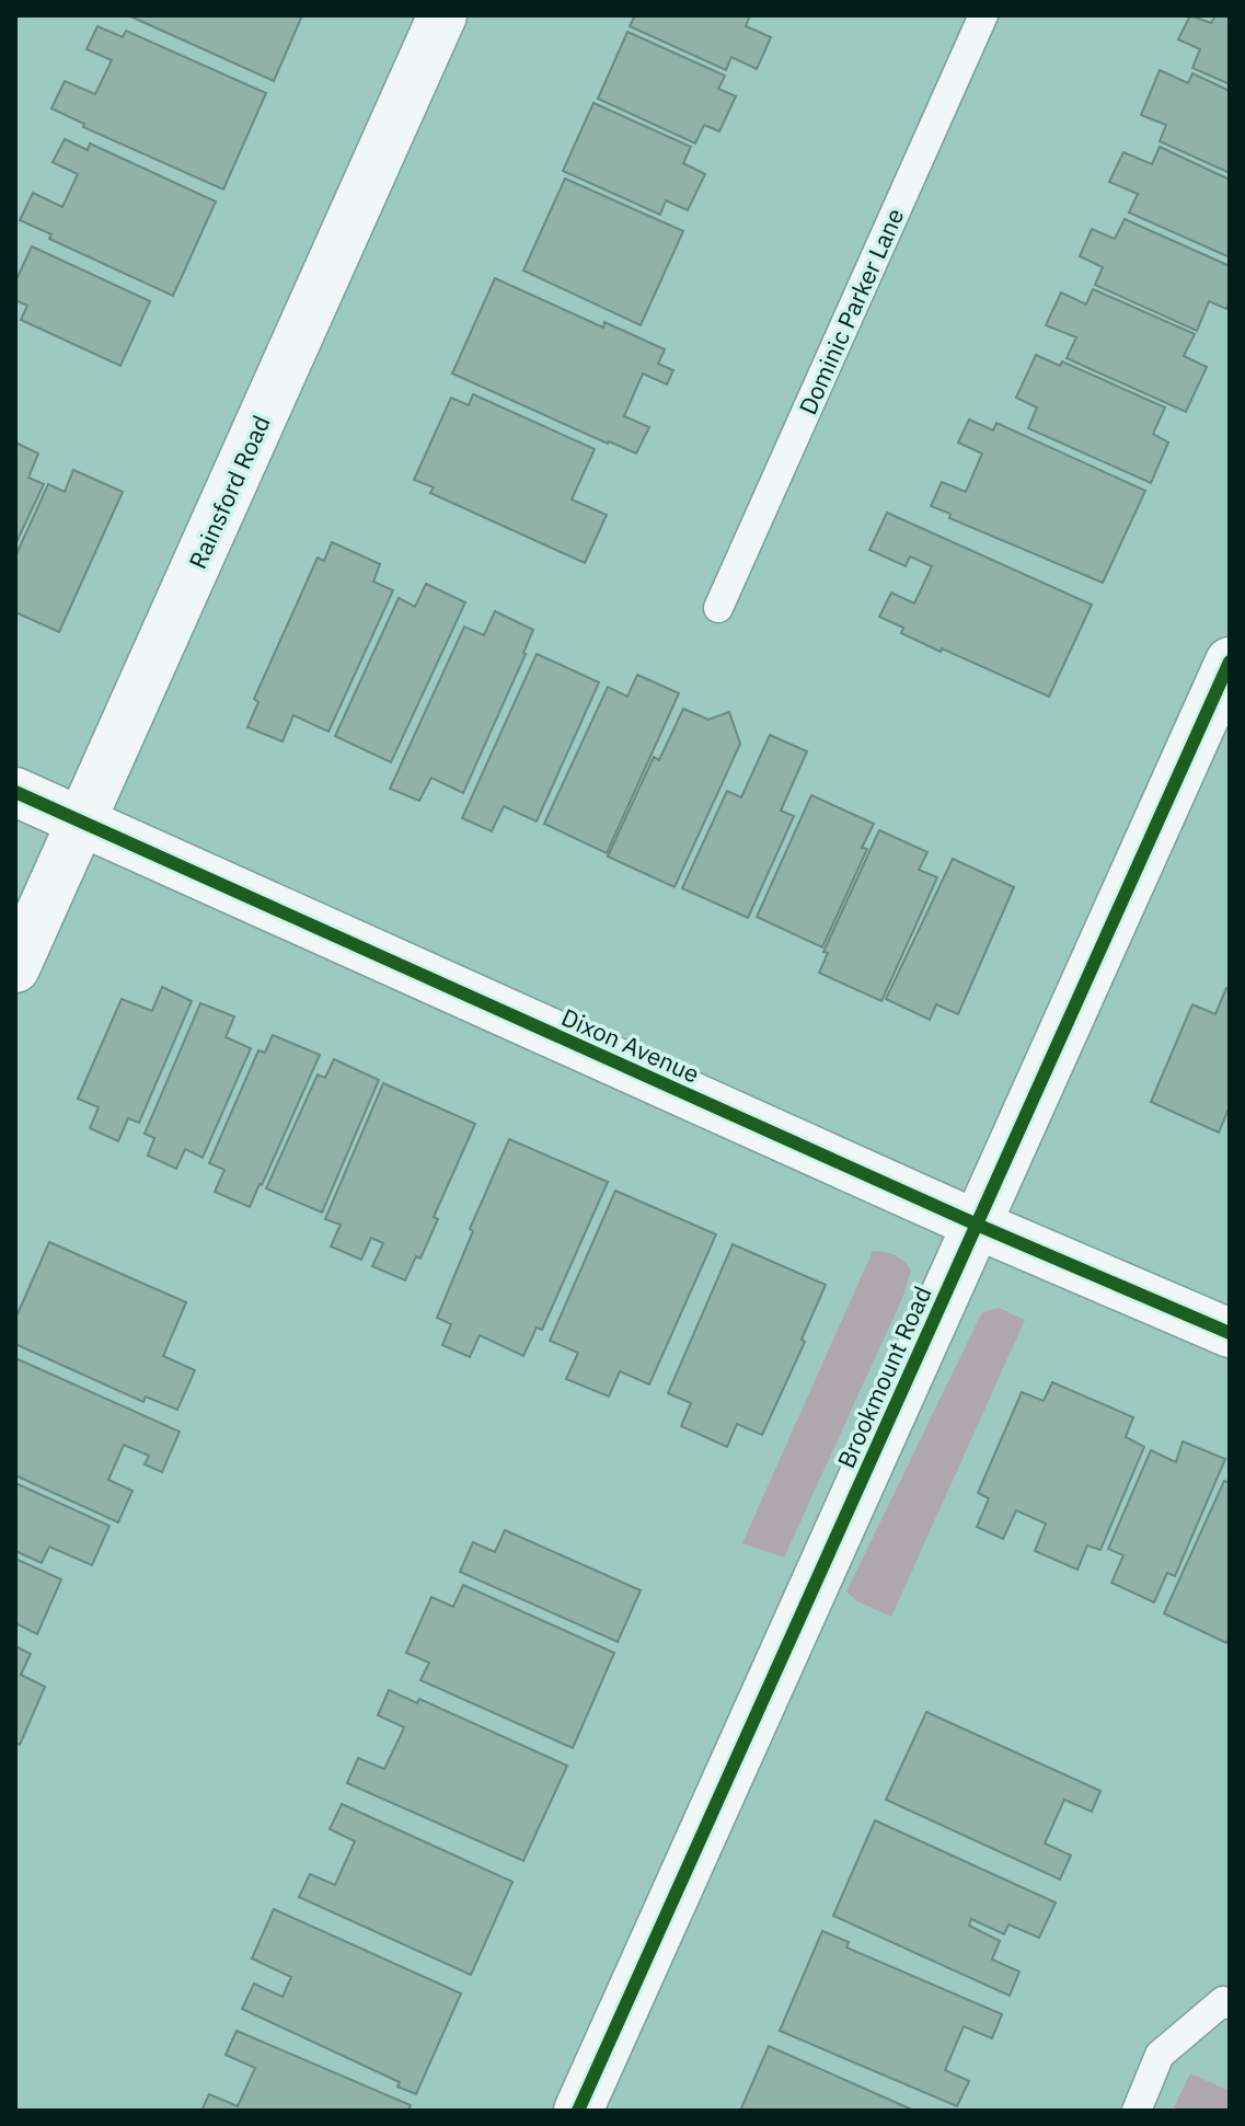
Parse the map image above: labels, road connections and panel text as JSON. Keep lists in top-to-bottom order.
{
  "streets": {
    "street": ["Rainsford Road", "Dixon Avenue", "Brookmount Road"],
    "lane": ["Dominic Parker Lane"]
  },
  "crossings": [
    ["Rainsford Road", "Dixon Avenue"],
    ["Dixon Avenue", "Brookmount Road"]
  ]
}
